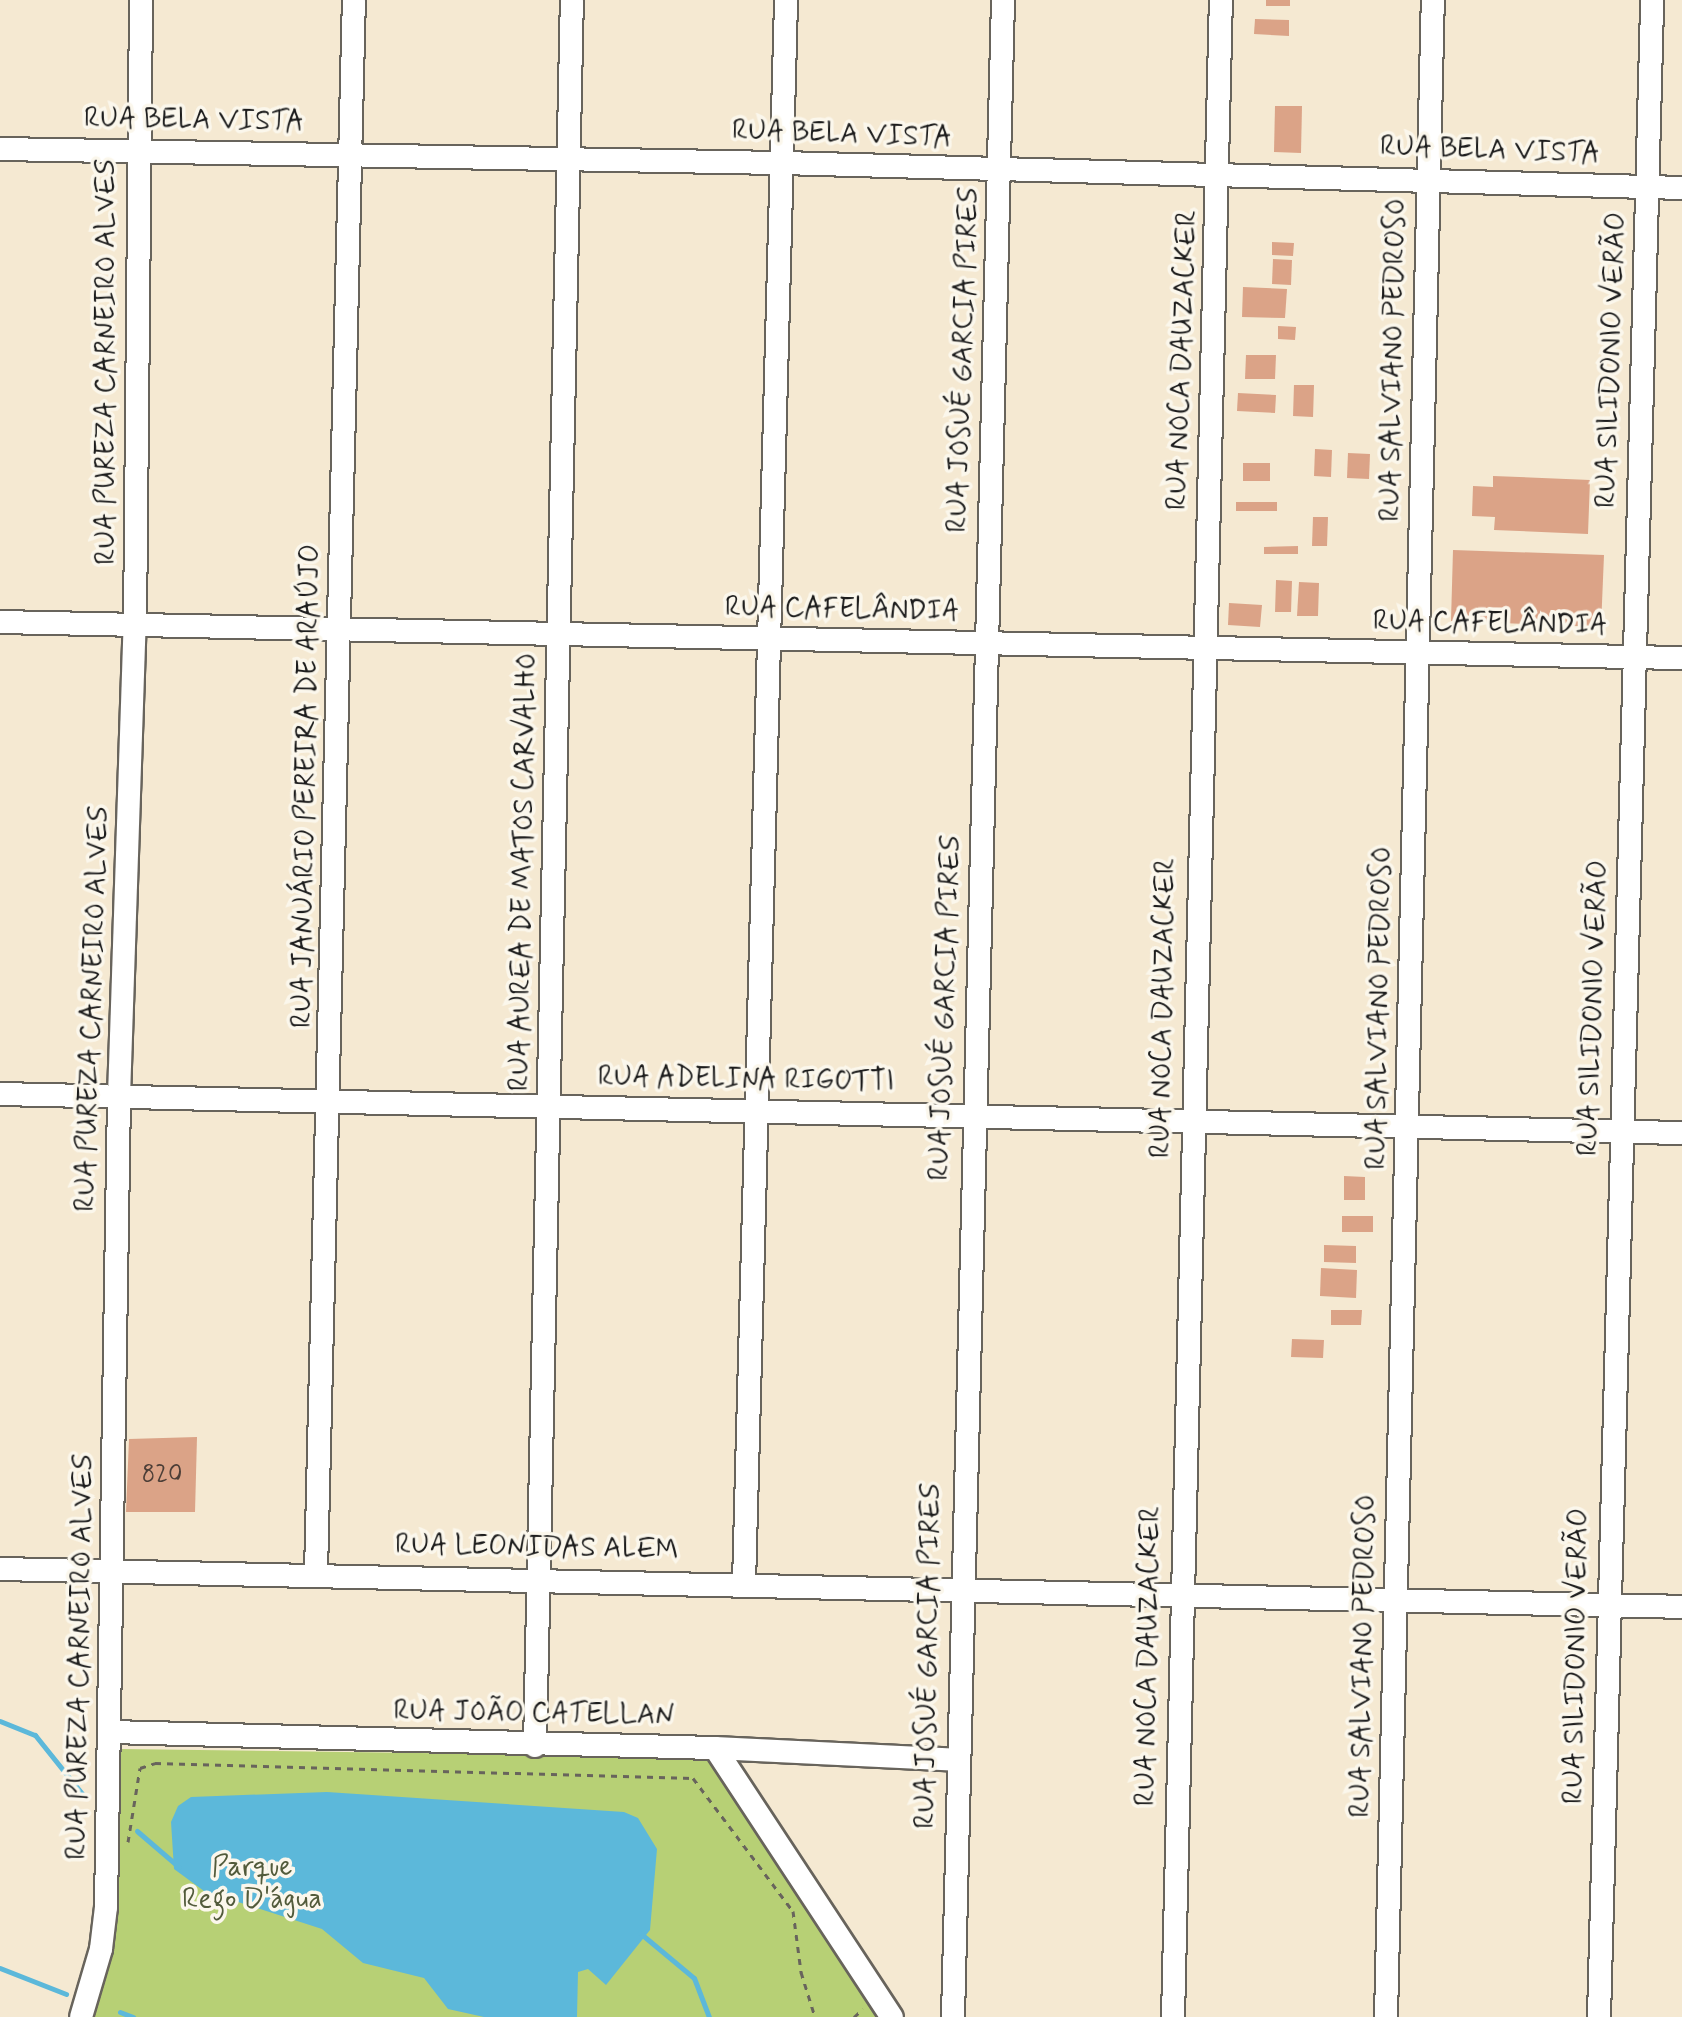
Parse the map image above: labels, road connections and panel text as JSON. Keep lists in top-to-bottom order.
{
  "streets": {
    "street": [
      "RUA BELA VISTA",
      "RUA JOSUÉ GARCIA PIRES",
      "RUA NOCA DAUZACKER",
      "RUA SALVIANO PEDROSO",
      "RUA SILIDONIO VERÃO",
      "RUA PUREZA CARNEIRO ALVES",
      "RUA CAFELÂNDIA",
      "RUA JANUÁRIO PEREIRA DE ARAÚJO",
      "RUA AUREA DE MATOS CARVALHO",
      "RUA ADELINA RIGOTTI",
      "RUA LEONIDAS ALEM",
      "RUA JOÃO CATELLAN"
    ]
  },
  "crossings": [
    ["RUA BELA VISTA", "RUA JOSUÉ GARCIA PIRES"],
    ["RUA BELA VISTA", "RUA NOCA DAUZACKER"],
    ["RUA BELA VISTA", "RUA SALVIANO PEDROSO"],
    ["RUA BELA VISTA", "RUA SILIDONIO VERÃO"],
    ["RUA BELA VISTA", "RUA PUREZA CARNEIRO ALVES"],
    ["RUA BELA VISTA", "RUA JANUÁRIO PEREIRA DE ARAÚJO"],
    ["RUA BELA VISTA", "RUA AUREA DE MATOS CARVALHO"],
    ["RUA JOSUÉ GARCIA PIRES", "RUA CAFELÂNDIA"],
    ["RUA JOSUÉ GARCIA PIRES", "RUA ADELINA RIGOTTI"],
    ["RUA JOSUÉ GARCIA PIRES", "RUA LEONIDAS ALEM"],
    ["RUA JOSUÉ GARCIA PIRES", "RUA JOÃO CATELLAN"],
    ["RUA NOCA DAUZACKER", "RUA CAFELÂNDIA"],
    ["RUA NOCA DAUZACKER", "RUA ADELINA RIGOTTI"],
    ["RUA NOCA DAUZACKER", "RUA LEONIDAS ALEM"],
    ["RUA SALVIANO PEDROSO", "RUA CAFELÂNDIA"],
    ["RUA SALVIANO PEDROSO", "RUA ADELINA RIGOTTI"],
    ["RUA SALVIANO PEDROSO", "RUA LEONIDAS ALEM"],
    ["RUA SILIDONIO VERÃO", "RUA CAFELÂNDIA"],
    ["RUA SILIDONIO VERÃO", "RUA ADELINA RIGOTTI"],
    ["RUA SILIDONIO VERÃO", "RUA LEONIDAS ALEM"],
    ["RUA PUREZA CARNEIRO ALVES", "RUA CAFELÂNDIA"],
    ["RUA PUREZA CARNEIRO ALVES", "RUA ADELINA RIGOTTI"],
    ["RUA PUREZA CARNEIRO ALVES", "RUA LEONIDAS ALEM"],
    ["RUA PUREZA CARNEIRO ALVES", "RUA JOÃO CATELLAN"],
    ["RUA CAFELÂNDIA", "RUA JANUÁRIO PEREIRA DE ARAÚJO"],
    ["RUA CAFELÂNDIA", "RUA AUREA DE MATOS CARVALHO"],
    ["RUA JANUÁRIO PEREIRA DE ARAÚJO", "RUA ADELINA RIGOTTI"],
    ["RUA JANUÁRIO PEREIRA DE ARAÚJO", "RUA LEONIDAS ALEM"],
    ["RUA AUREA DE MATOS CARVALHO", "RUA ADELINA RIGOTTI"],
    ["RUA AUREA DE MATOS CARVALHO", "RUA LEONIDAS ALEM"],
    ["RUA AUREA DE MATOS CARVALHO", "RUA JOÃO CATELLAN"]
  ],
  "parks": ["Parque Rego D'água"],
  "house_numbers": ["820"]
}
